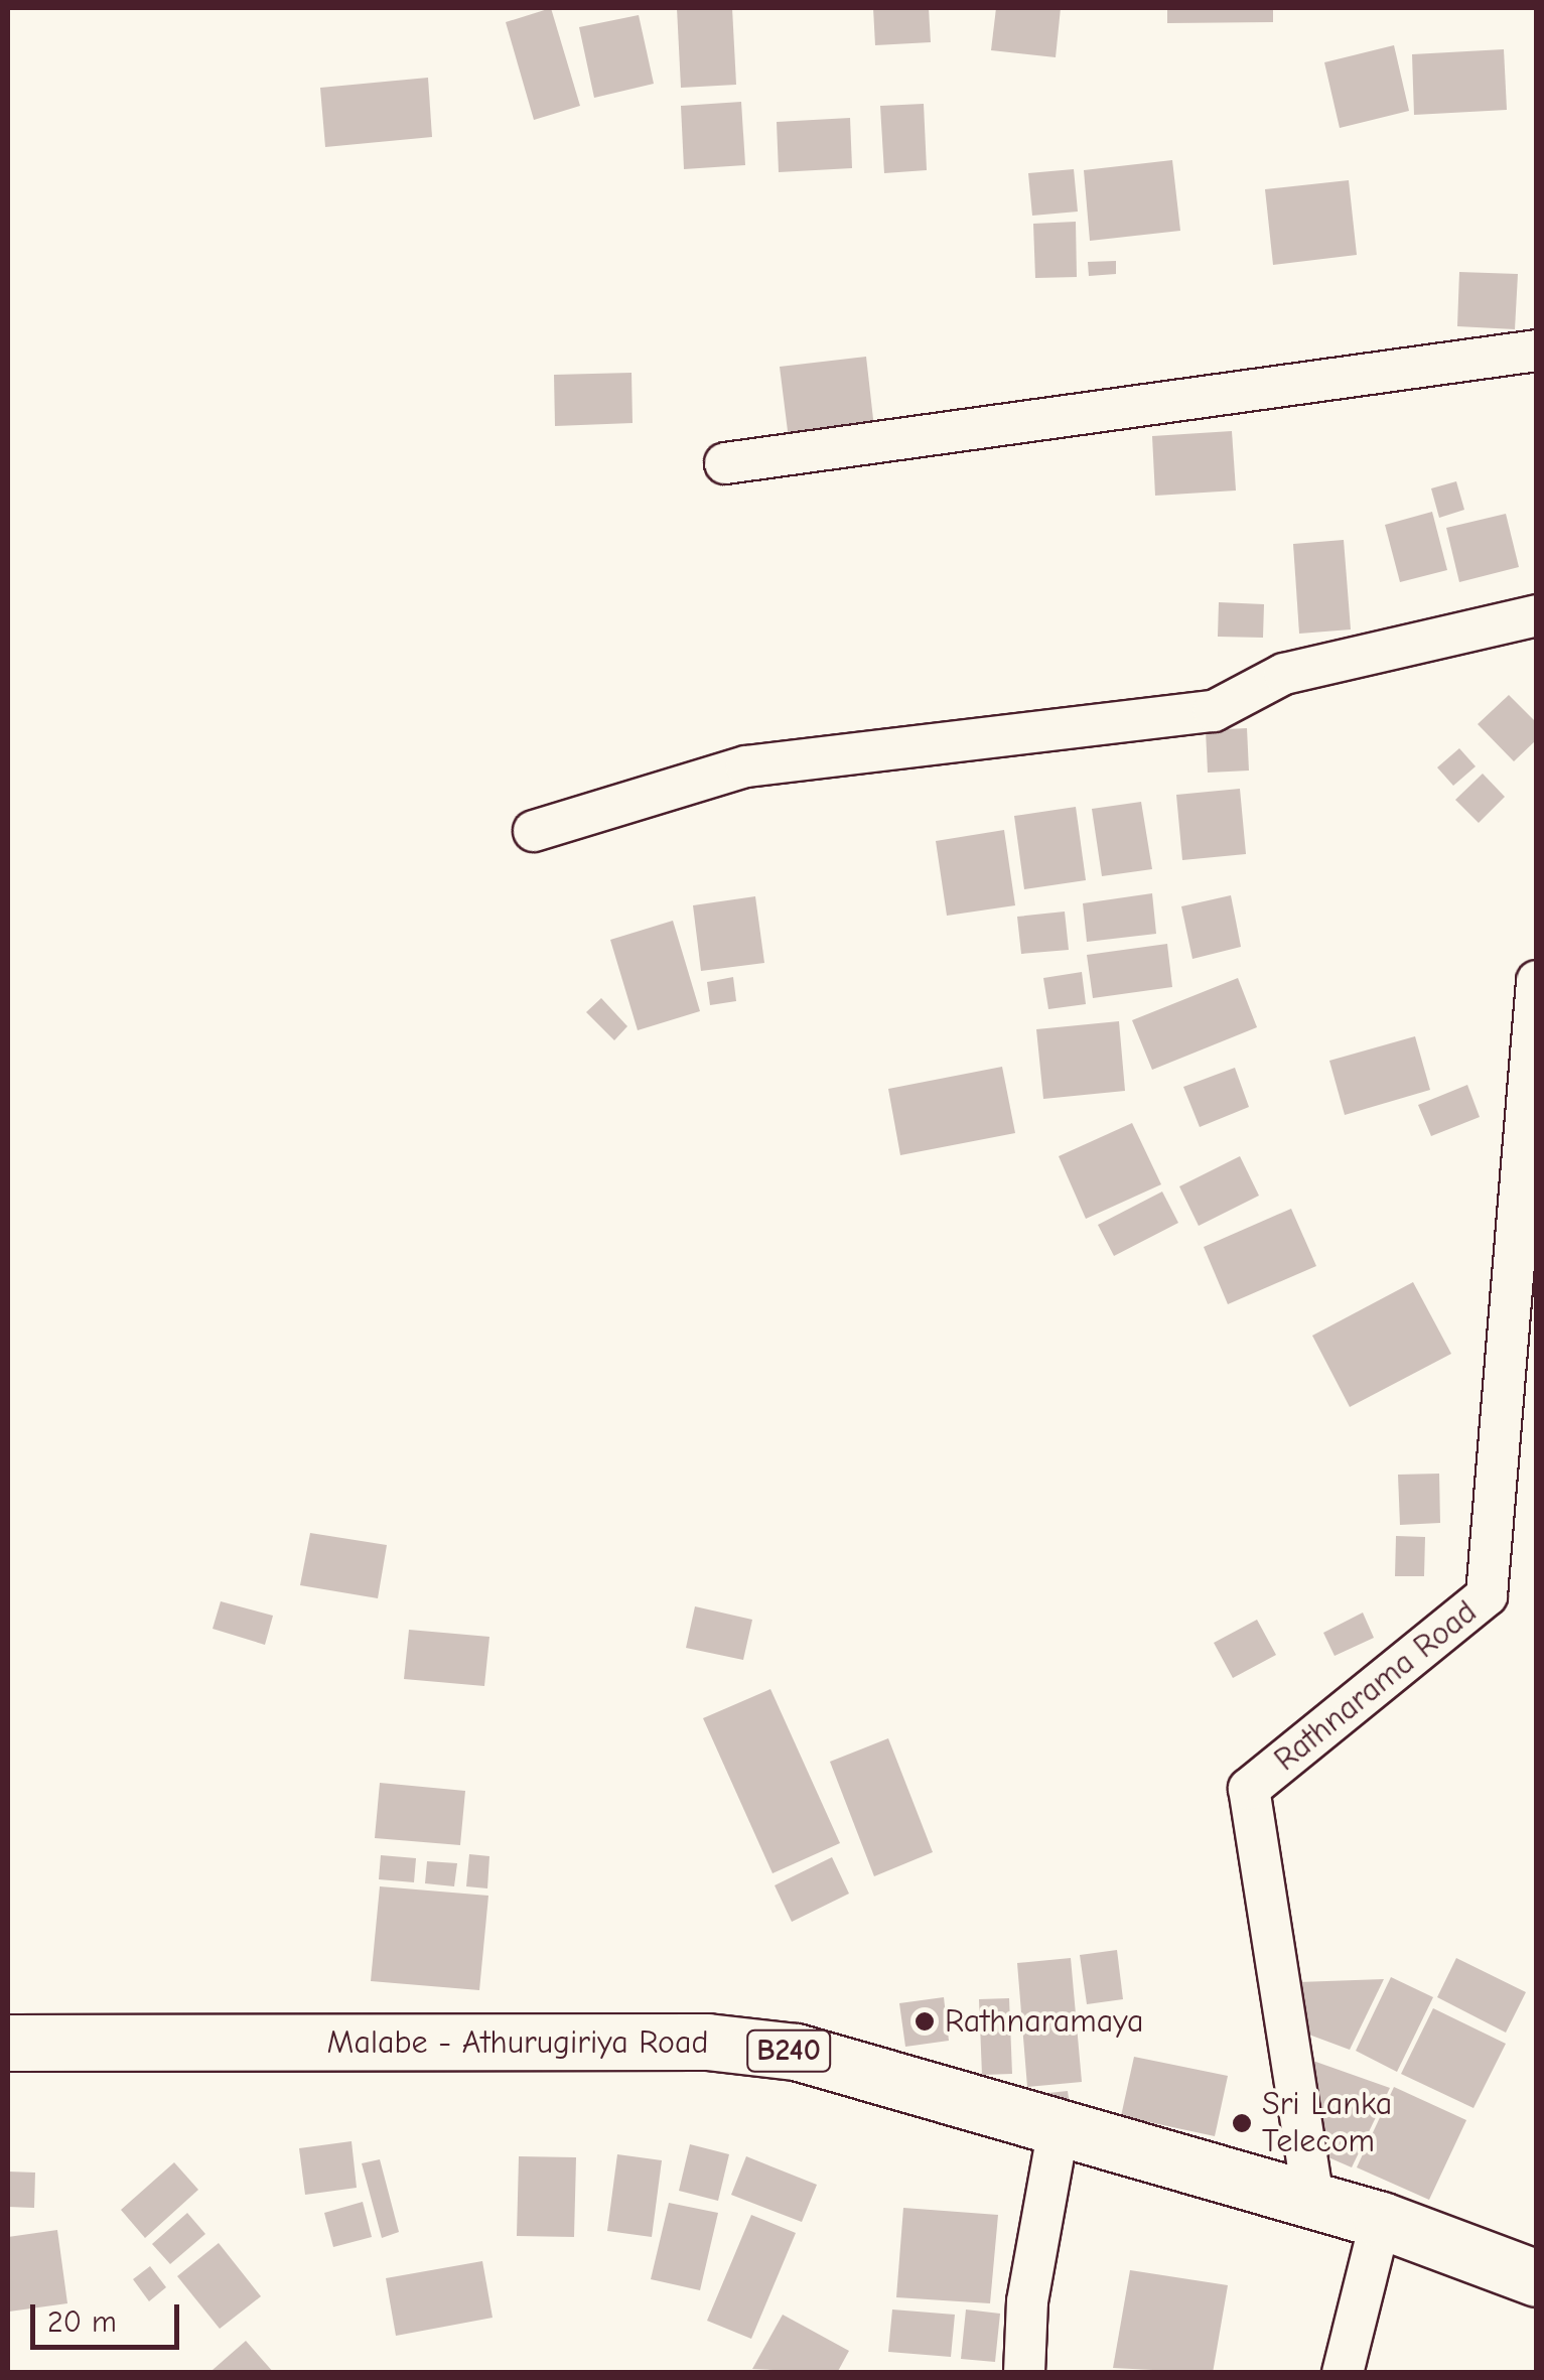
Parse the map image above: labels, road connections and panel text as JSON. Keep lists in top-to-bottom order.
{
  "streets": {
    "main road": ["Malabe - Athurugiriya Road", "B240"],
    "street": ["Rathnarama Road"]
  },
  "crossings": [
    ["Rathnarama Road", "Malabe - Athurugiriya Road"]
  ],
  "places": ["Rathnaramaya", "Sri Lanka Telecom"],
  "scale_bar": "20 m"
}
